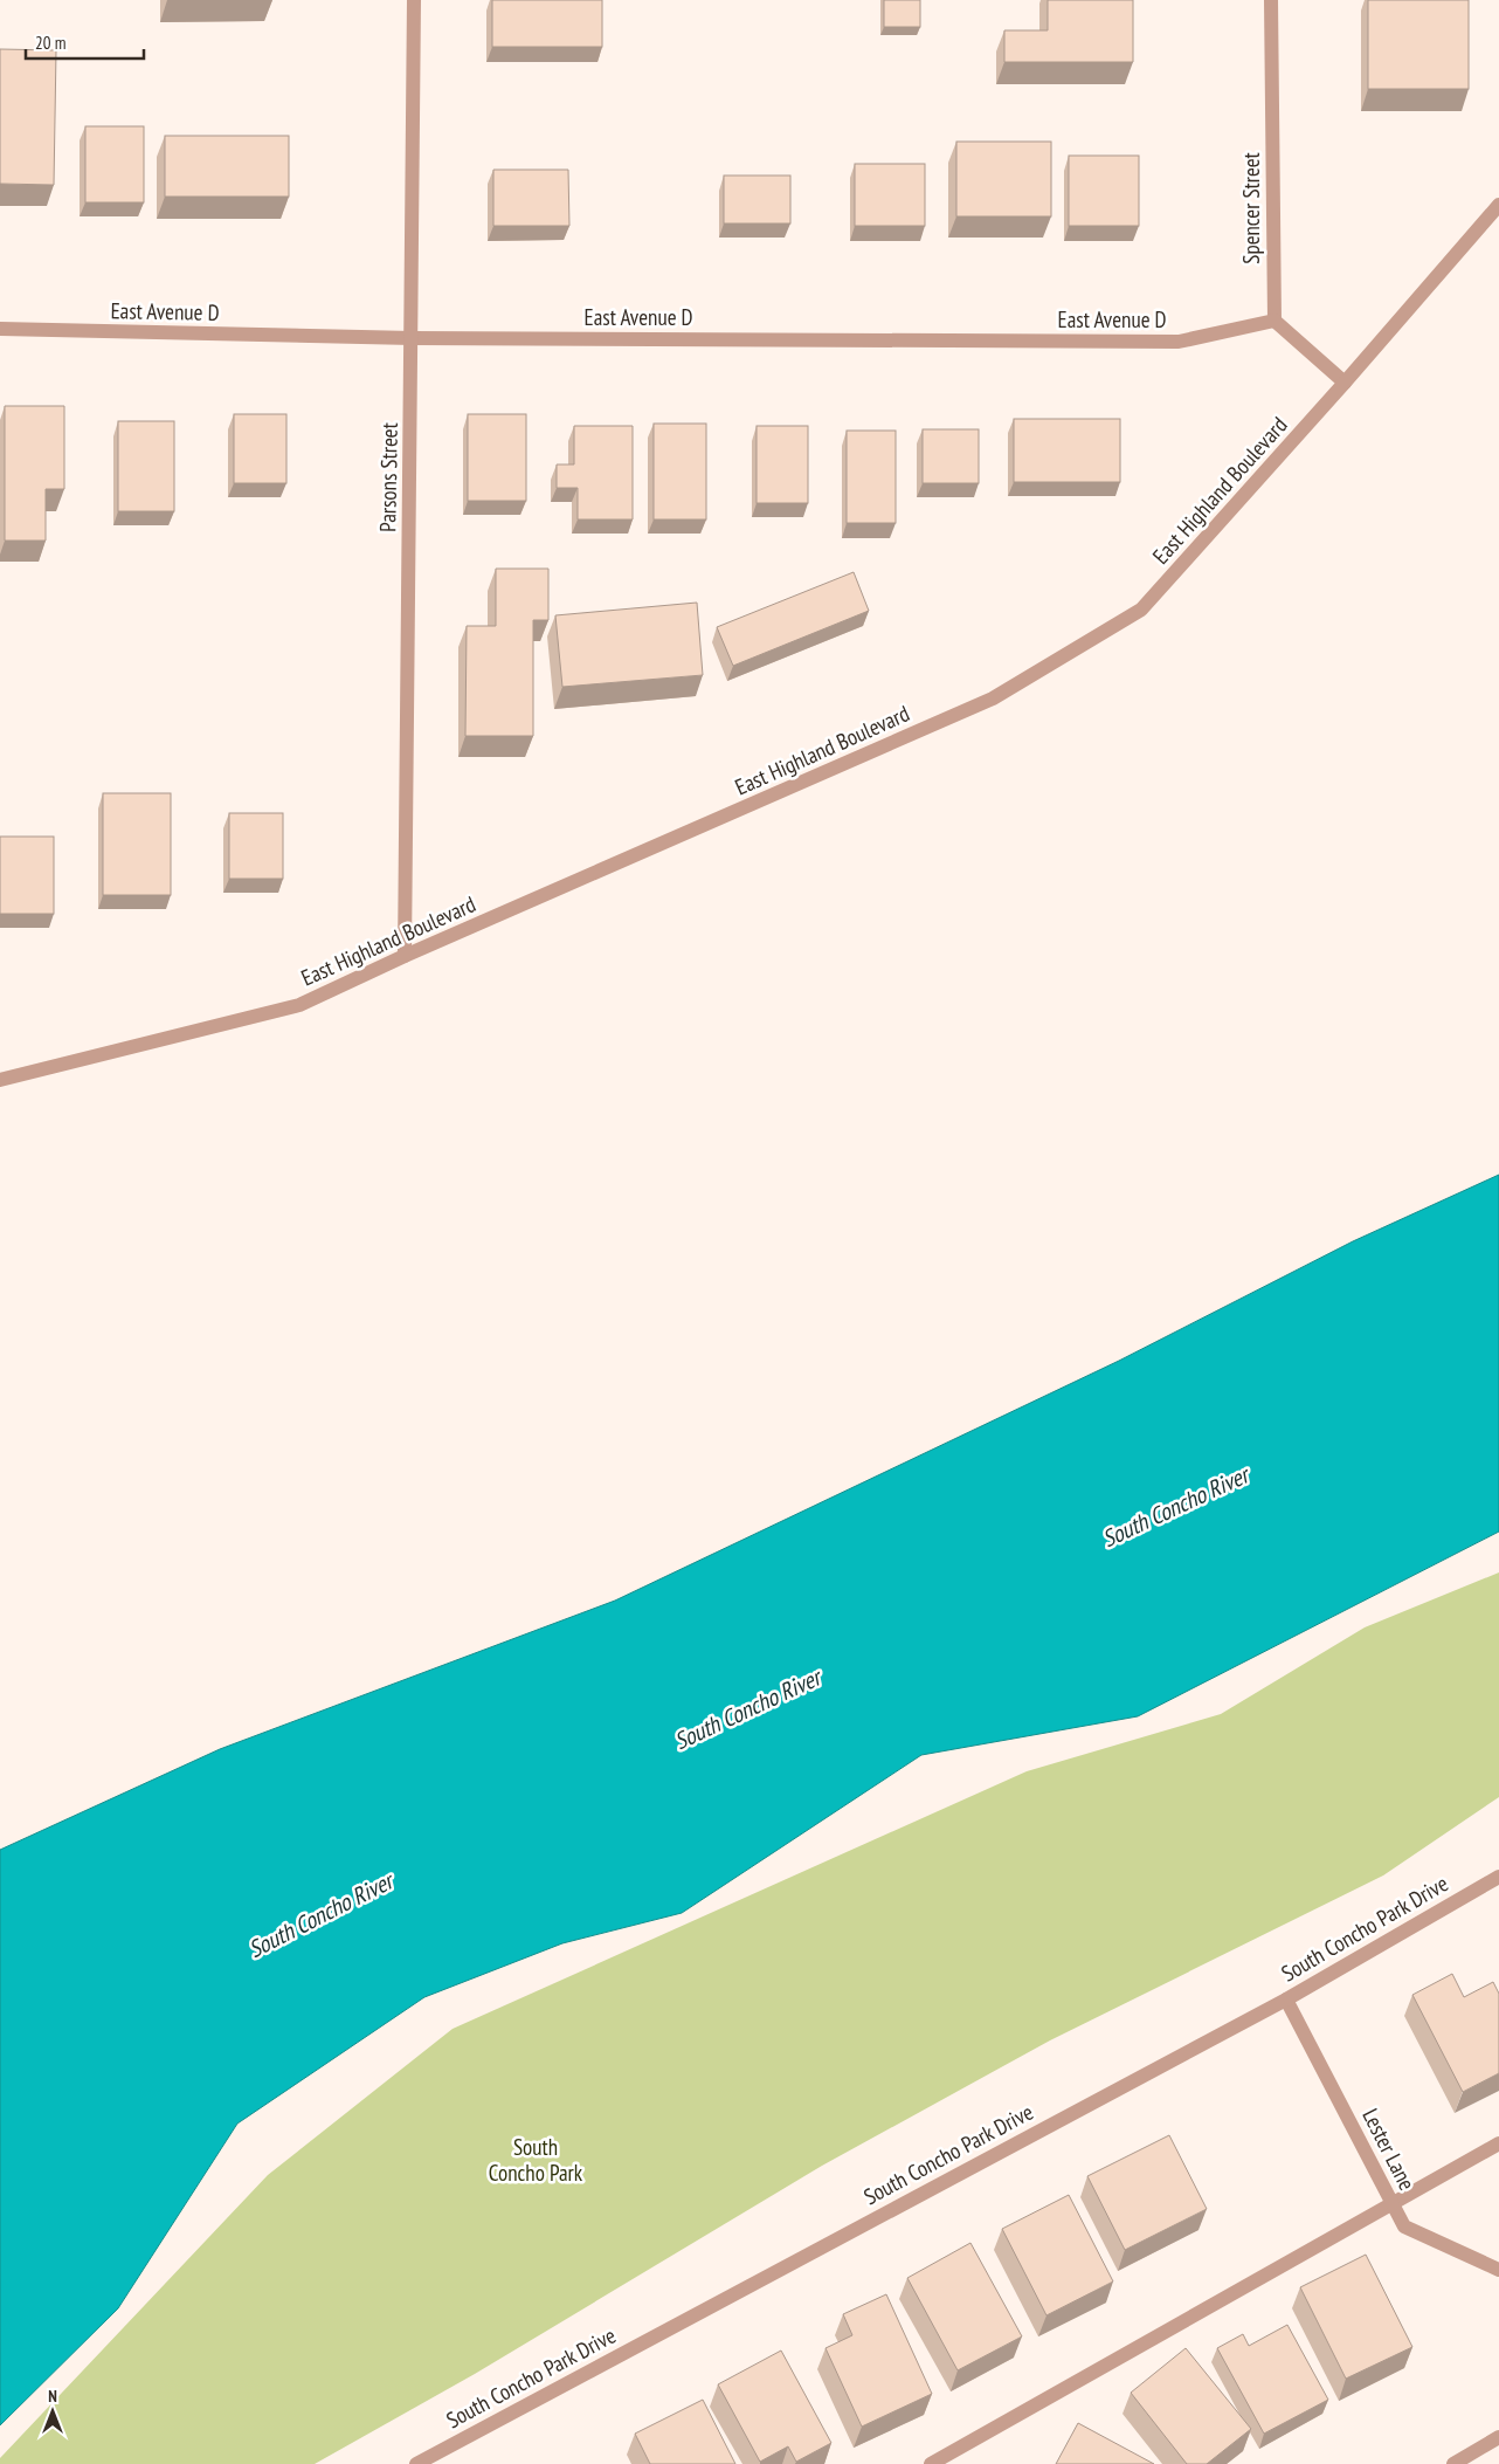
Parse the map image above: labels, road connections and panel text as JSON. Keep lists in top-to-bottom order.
{
  "streets": {
    "street": [
      "Spencer Street",
      "East Avenue D",
      "Parsons Street",
      "East Highland Boulevard",
      "South Concho Park Drive",
      "Lester Lane"
    ]
  },
  "crossings": [
    ["Spencer Street", "East Avenue D"],
    ["East Avenue D", "Parsons Street"],
    ["Parsons Street", "East Highland Boulevard"],
    ["South Concho Park Drive", "Lester Lane"]
  ],
  "water": ["South Concho River"],
  "parks": ["South Concho Park"],
  "scale_bar": "20 m",
  "north": "top"
}
